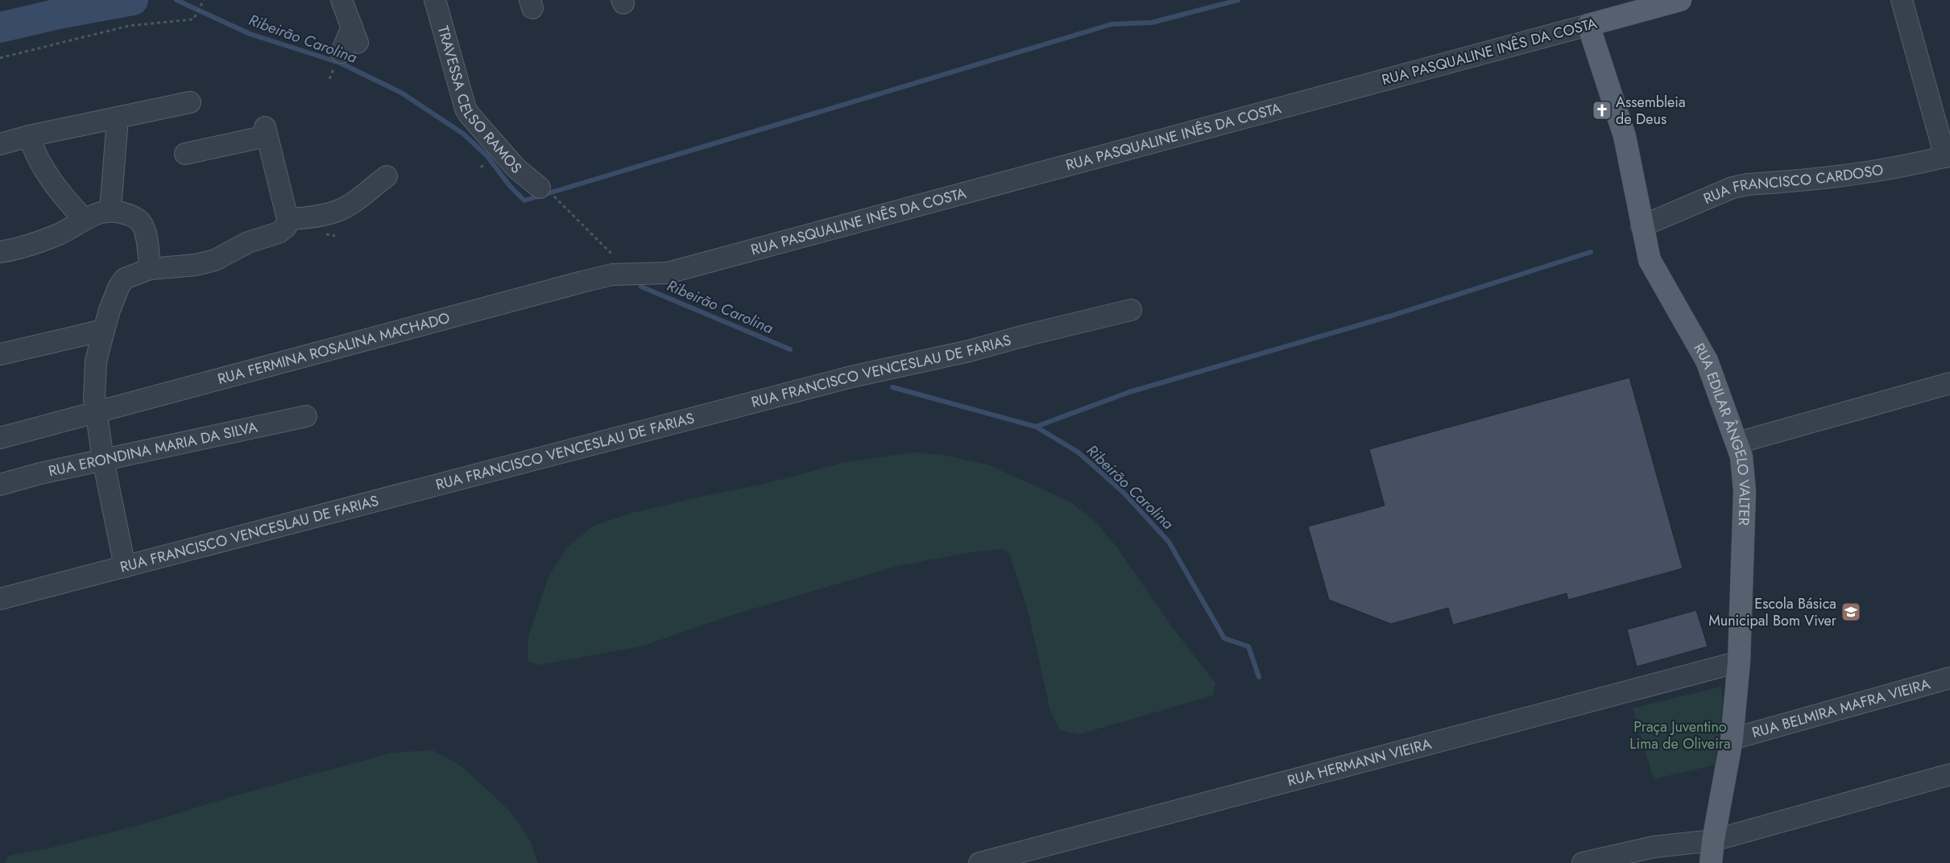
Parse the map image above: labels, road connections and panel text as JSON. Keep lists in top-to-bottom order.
{
  "streets": {
    "main road": ["RUA PASQUALINE INÊS DA COSTA", "RUA EDILAR ÂNGELO VALTER"],
    "street": [
      "TRAVESSA CELSO RAMOS",
      "RUA FRANCISCO CARDOSO",
      "RUA FERMINA ROSALINA MACHADO",
      "RUA FRANCISCO VENCESLAU DE FARIAS",
      "RUA ERONDINA MARIA DA SILVA",
      "RUA BELMIRA MAFRA VIEIRA",
      "RUA HERMANN VIEIRA"
    ]
  },
  "crossings": [
    ["RUA PASQUALINE INÊS DA COSTA", "RUA FERMINA ROSALINA MACHADO"],
    ["RUA PASQUALINE INÊS DA COSTA", "RUA EDILAR ÂNGELO VALTER"],
    ["RUA FRANCISCO CARDOSO", "RUA EDILAR ÂNGELO VALTER"],
    ["RUA EDILAR ÂNGELO VALTER", "RUA BELMIRA MAFRA VIEIRA"],
    ["RUA EDILAR ÂNGELO VALTER", "RUA HERMANN VIEIRA"]
  ],
  "water": ["Ribeirão Carolina"],
  "parks": ["Praça Juventino Lima de Oliveira"],
  "places": {
    "church": ["Assembleia de Deus"],
    "school or university": ["Escola Básica Municipal Bom Viver"]
  }
}
